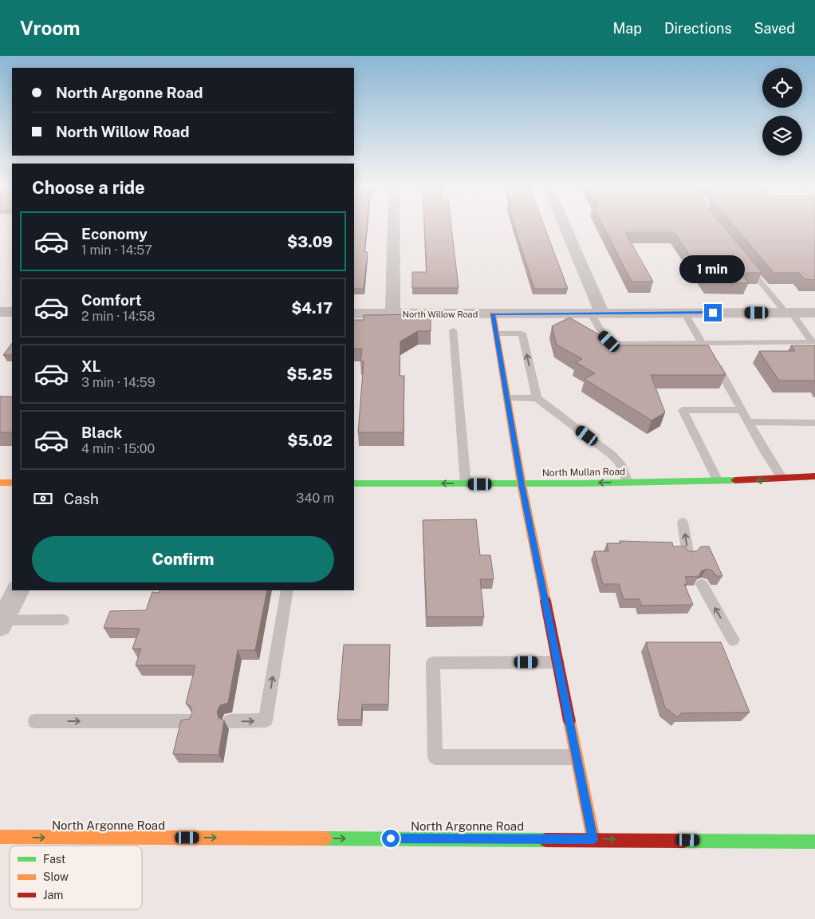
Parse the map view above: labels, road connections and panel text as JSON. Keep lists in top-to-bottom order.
{
  "streets": {
    "main road": ["North Mullan Road", "North Argonne Road"],
    "street": ["North Willow Road"]
  },
  "one_way": ["North Mullan Road", "North Argonne Road"],
  "legend": ["Fast", "Slow", "Jam"],
  "page": {
    "header": "Vroom",
    "nav": ["Map", "Directions", "Saved"],
    "banner": ["North Argonne Road", "North Willow Road"],
    "heading": "Choose a ride",
    "list": [
      {
        "name": "Economy",
        "note": "1 min · 14:57",
        "value": "$3.09"
      },
      {
        "name": "Comfort",
        "note": "2 min · 14:58",
        "value": "$4.17"
      },
      {
        "name": "XL",
        "note": "3 min · 14:59",
        "value": "$5.25"
      },
      {
        "name": "Black",
        "note": "4 min · 15:00",
        "value": "$5.02"
      }
    ],
    "bubble": "1 min",
    "pay": ["Cash", "340 m"],
    "buttons": "Confirm"
  }
}
